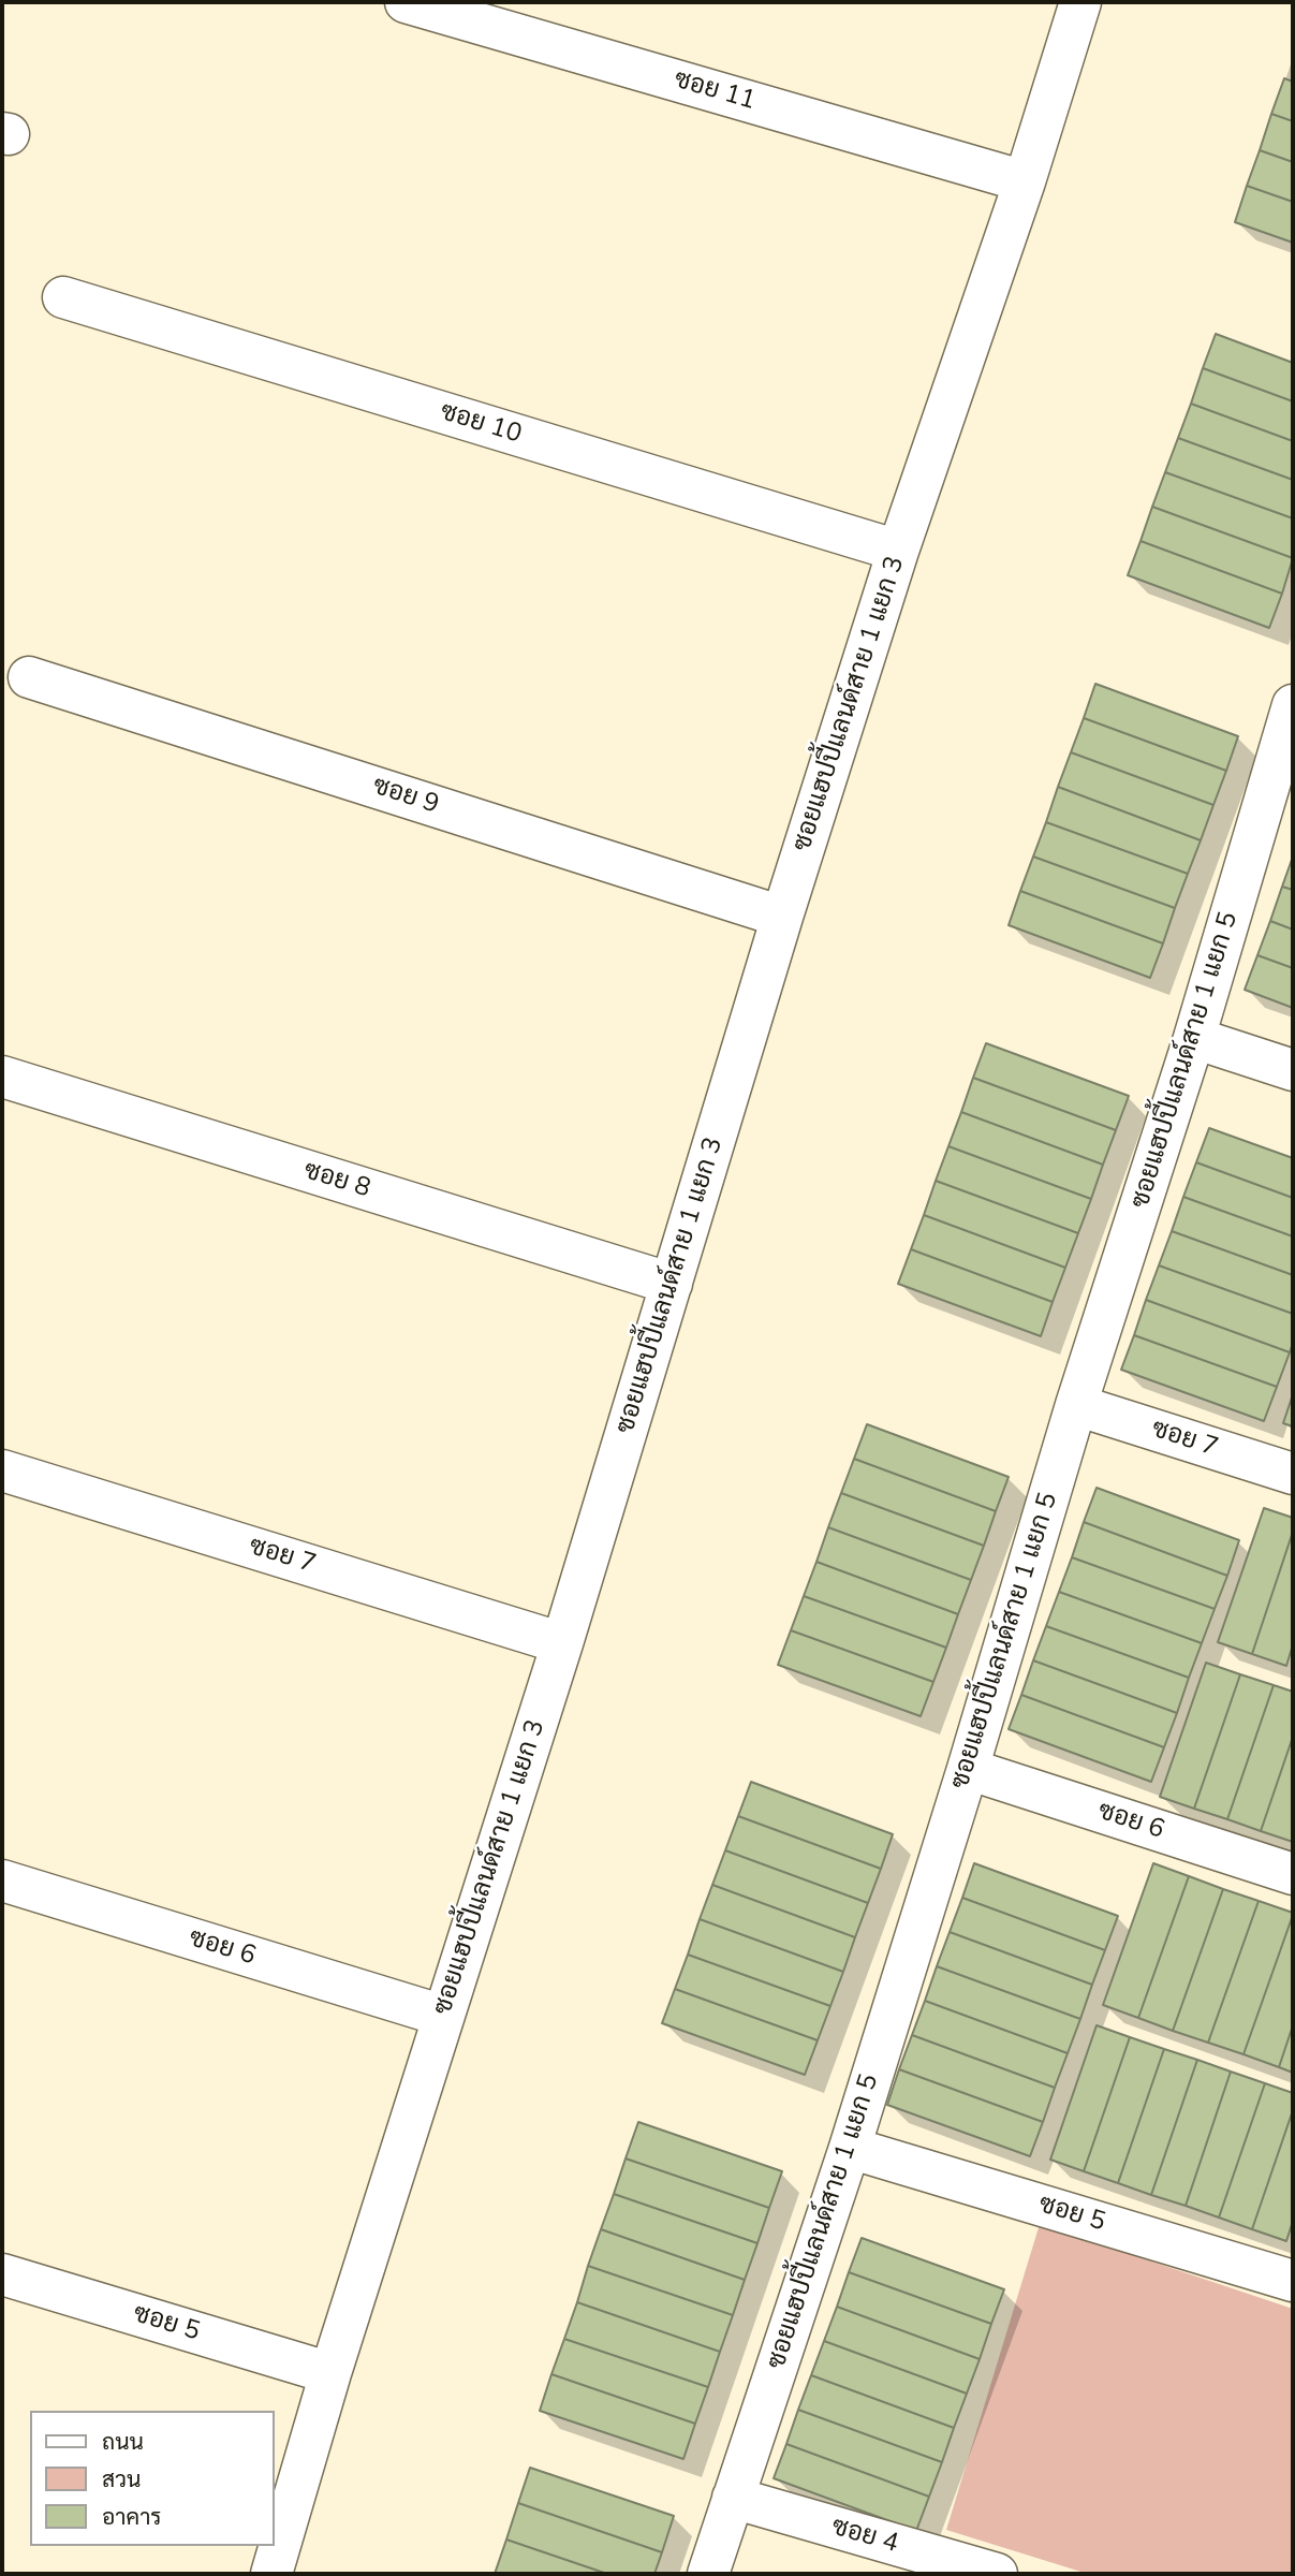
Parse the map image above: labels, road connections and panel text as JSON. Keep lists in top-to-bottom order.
{
  "streets": {
    "street": [
      "ซอย 11",
      "ซอย 10",
      "ซอยแฮปปี้แลนด์สาย 1 แยก 3",
      "ซอย 9",
      "ซอยแฮปปี้แลนด์สาย 1 แยก 5",
      "ซอย 8",
      "ซอย 7",
      "ซอย 6",
      "ซอย 5",
      "ซอย 4"
    ]
  },
  "crossings": [
    ["ซอย 11", "ซอยแฮปปี้แลนด์สาย 1 แยก 3"],
    ["ซอย 10", "ซอยแฮปปี้แลนด์สาย 1 แยก 3"],
    ["ซอยแฮปปี้แลนด์สาย 1 แยก 3", "ซอย 9"],
    ["ซอยแฮปปี้แลนด์สาย 1 แยก 3", "ซอย 8"],
    ["ซอยแฮปปี้แลนด์สาย 1 แยก 3", "ซอย 7"],
    ["ซอยแฮปปี้แลนด์สาย 1 แยก 3", "ซอย 6"],
    ["ซอยแฮปปี้แลนด์สาย 1 แยก 3", "ซอย 5"],
    ["ซอยแฮปปี้แลนด์สาย 1 แยก 5", "ซอย 7"],
    ["ซอยแฮปปี้แลนด์สาย 1 แยก 5", "ซอย 6"],
    ["ซอยแฮปปี้แลนด์สาย 1 แยก 5", "ซอย 5"],
    ["ซอยแฮปปี้แลนด์สาย 1 แยก 5", "ซอย 4"]
  ],
  "legend": ["ถนน", "สวน", "อาคาร"]
}
